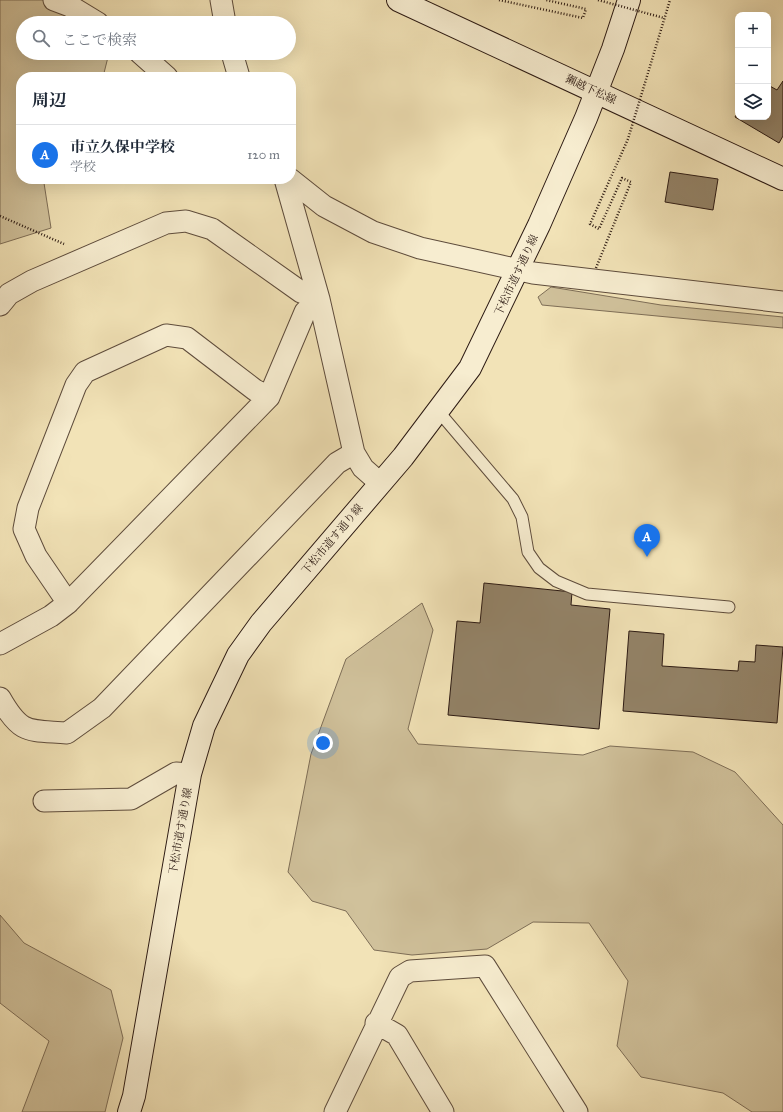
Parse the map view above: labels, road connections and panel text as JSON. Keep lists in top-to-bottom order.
{
  "streets": {
    "street": ["獺越下松線", "下松市道す通り線"]
  },
  "crossings": [
    ["獺越下松線", "下松市道す通り線"]
  ],
  "page": {
    "map_buttons": ["+", "−"],
    "search": "ここで検索",
    "heading": "周辺",
    "list": [
      {
        "mark": "A",
        "name": "市立久保中学校",
        "note": "学校",
        "value": "120 m"
      }
    ],
    "pins": "A"
  }
}
